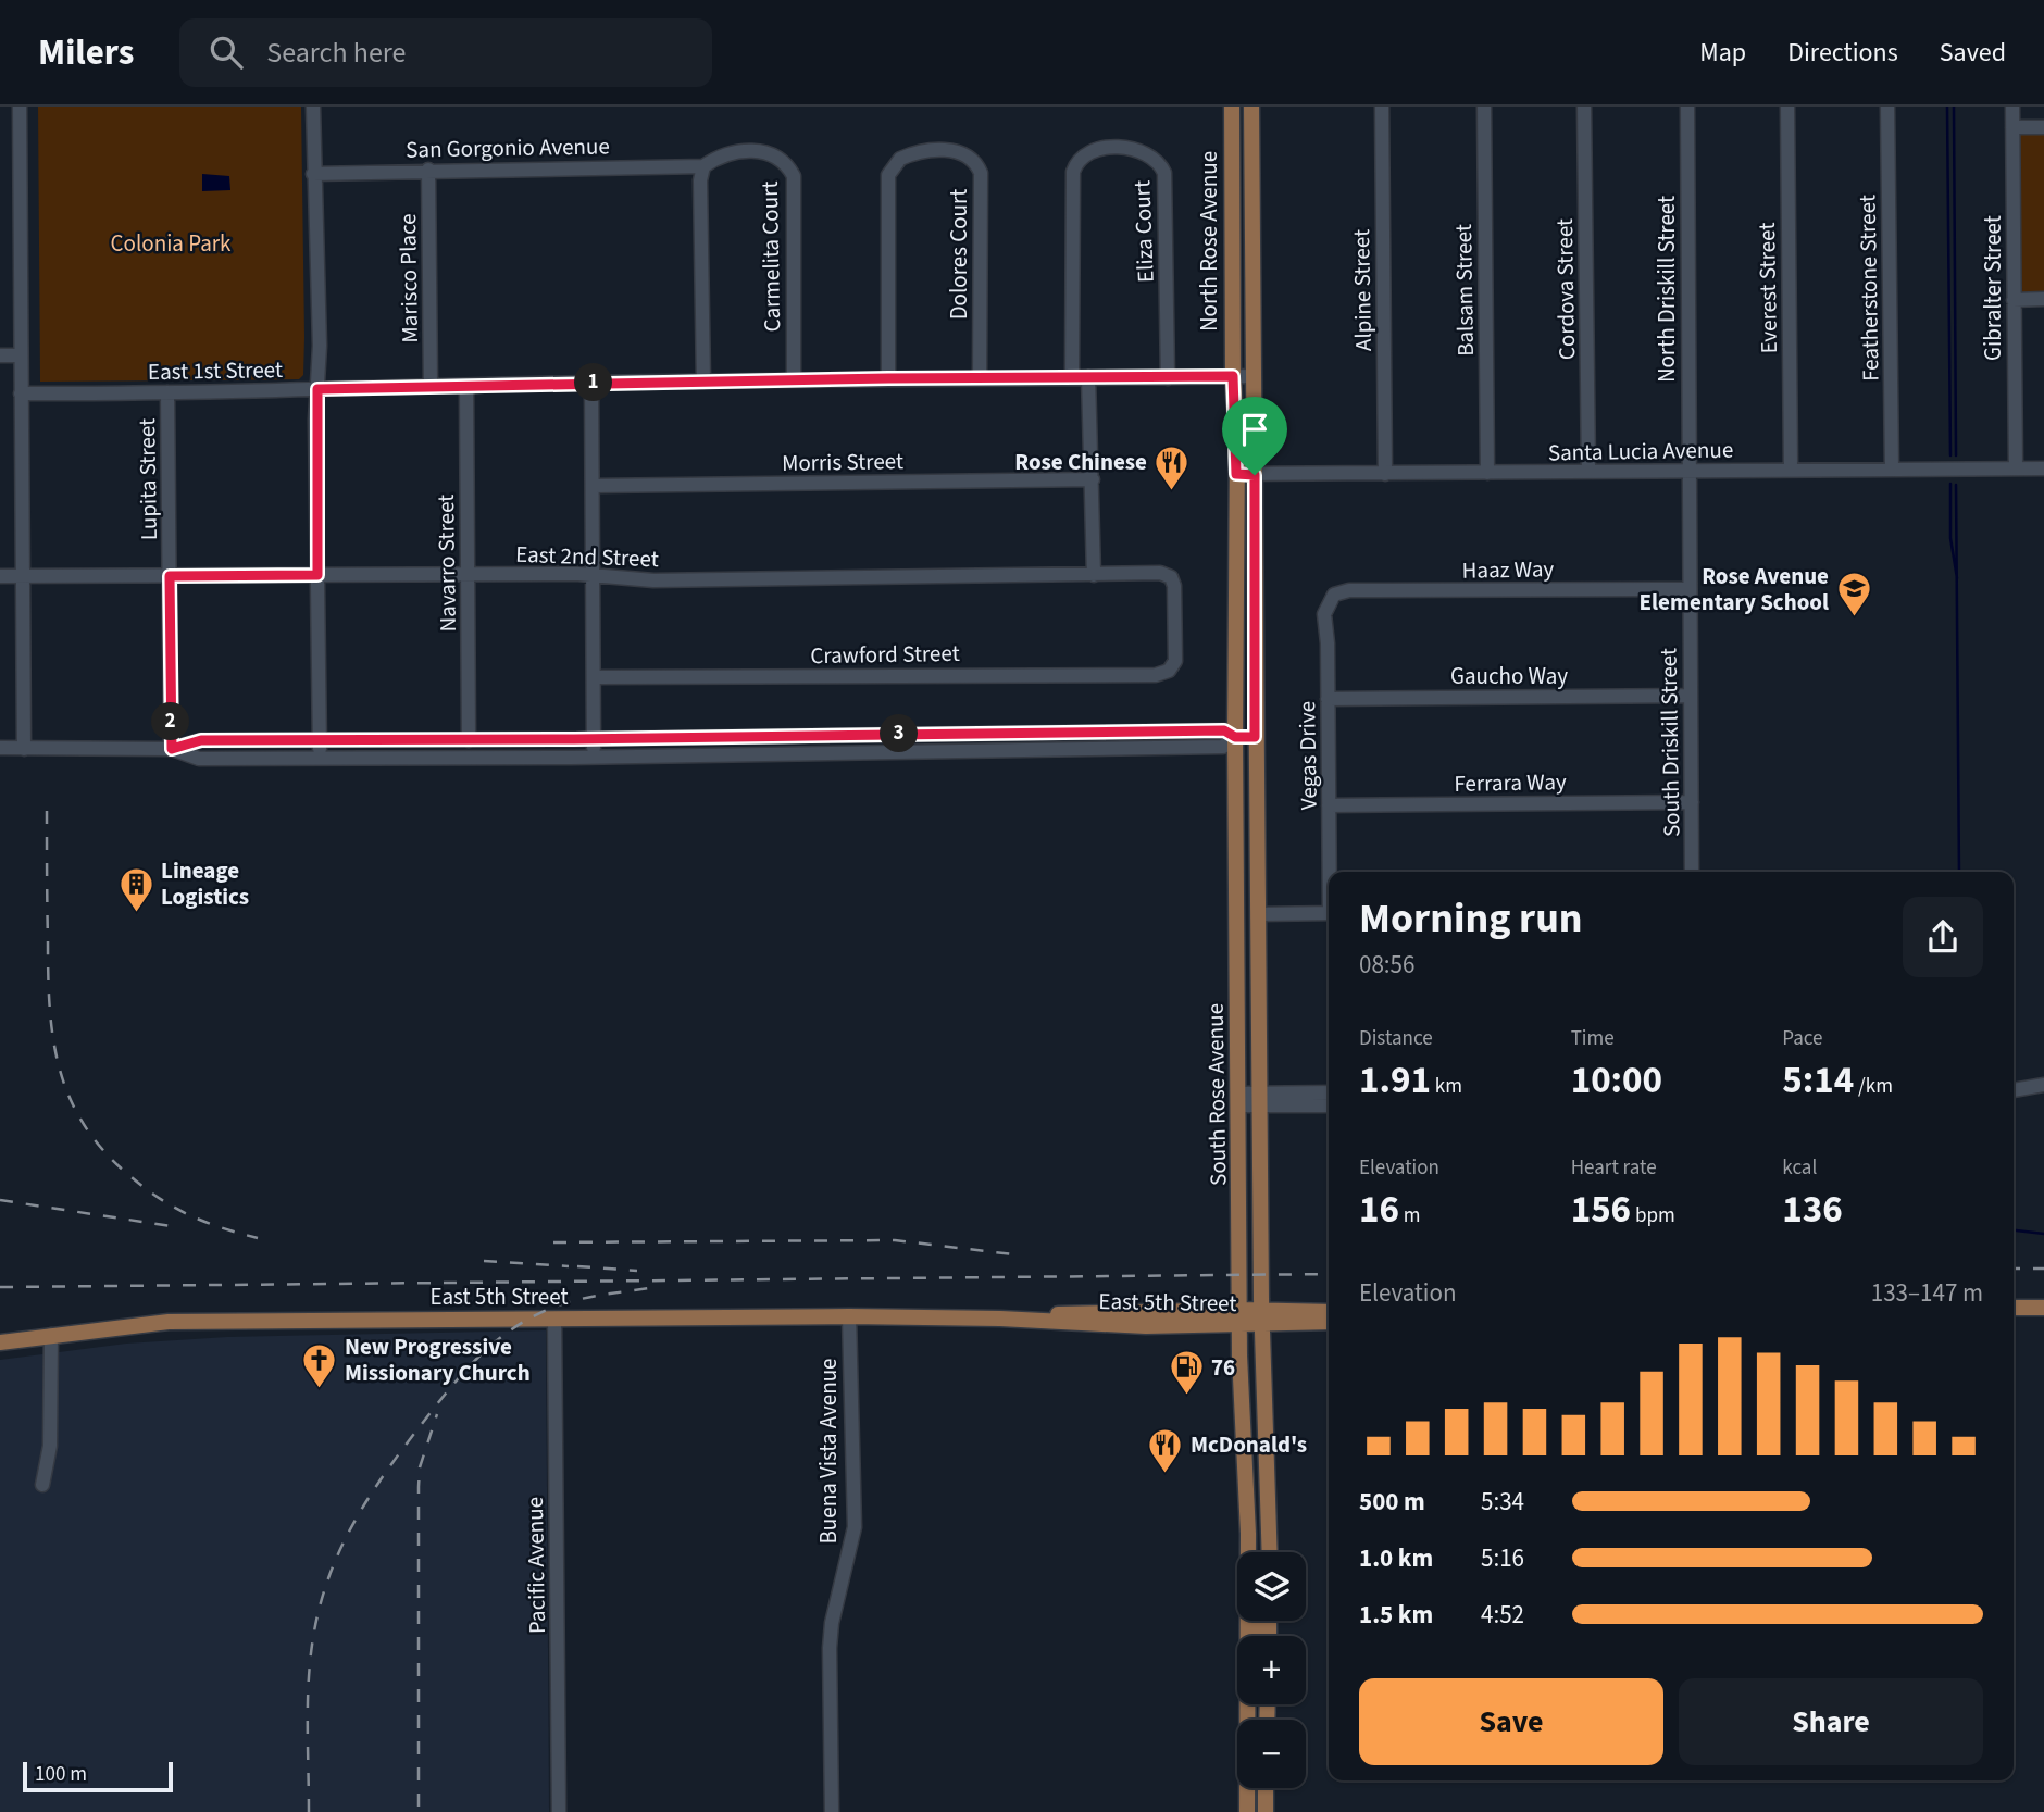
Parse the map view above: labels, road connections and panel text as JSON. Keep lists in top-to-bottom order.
{
  "streets": {
    "main road": ["North Rose Avenue", "South Rose Avenue", "East 5th Street"],
    "street": [
      "San Gorgonio Avenue",
      "Eliza Court",
      "Dolores Court",
      "Carmelita Court",
      "Marisco Place",
      "Everest Street",
      "Featherstone Street",
      "Gibralter Street",
      "Cordova Street",
      "North Driskill Street",
      "Alpine Street",
      "Balsam Street",
      "East 1st Street",
      "Santa Lucia Avenue",
      "Morris Street",
      "Lupita Street",
      "East 2nd Street",
      "Navarro Street",
      "Haaz Way",
      "Crawford Street",
      "Gaucho Way",
      "South Driskill Street",
      "Vegas Drive",
      "Ferrara Way",
      "Buena Vista Avenue",
      "Pacific Avenue"
    ]
  },
  "crossings": [
    ["San Gorgonio Avenue", "Carmelita Court"],
    ["San Gorgonio Avenue", "Marisco Place"],
    ["Eliza Court", "East 1st Street"],
    ["North Rose Avenue", "East 1st Street"],
    ["North Rose Avenue", "South Rose Avenue"],
    ["Dolores Court", "East 1st Street"],
    ["Carmelita Court", "East 1st Street"],
    ["Marisco Place", "East 1st Street"],
    ["Everest Street", "Santa Lucia Avenue"],
    ["Featherstone Street", "Santa Lucia Avenue"],
    ["Gibralter Street", "Santa Lucia Avenue"],
    ["Cordova Street", "Santa Lucia Avenue"],
    ["North Driskill Street", "Santa Lucia Avenue"],
    ["North Driskill Street", "South Driskill Street"],
    ["Alpine Street", "Santa Lucia Avenue"],
    ["Balsam Street", "Santa Lucia Avenue"],
    ["East 1st Street", "Lupita Street"],
    ["East 1st Street", "Navarro Street"],
    ["East 1st Street", "South Rose Avenue"],
    ["Santa Lucia Avenue", "South Driskill Street"],
    ["Santa Lucia Avenue", "South Rose Avenue"],
    ["Lupita Street", "East 2nd Street"],
    ["East 2nd Street", "Navarro Street"],
    ["East 2nd Street", "Crawford Street"],
    ["Haaz Way", "South Driskill Street"],
    ["Haaz Way", "Vegas Drive"],
    ["Gaucho Way", "South Driskill Street"],
    ["Gaucho Way", "Vegas Drive"],
    ["South Driskill Street", "Ferrara Way"],
    ["Vegas Drive", "Ferrara Way"],
    ["South Rose Avenue", "East 5th Street"],
    ["East 5th Street", "Buena Vista Avenue"],
    ["East 5th Street", "Pacific Avenue"]
  ],
  "parks": ["Colonia Park"],
  "places": {
    "restaurant": ["Rose Chinese", "McDonald's"],
    "school or university": ["Rose Avenue Elementary School"],
    "building": ["Lineage Logistics"],
    "church": ["New Progressive Missionary Church"],
    "fuel station": ["76"]
  },
  "scale_bar": "100 m",
  "page": {
    "header": "Milers",
    "search": "Search here",
    "nav": ["Map", "Directions", "Saved"],
    "pins": ["1", "2", "3"],
    "heading": ["Morning run", "08:56"],
    "stats": [
      ["Distance", "1.91 km"],
      ["Time", "10:00"],
      ["Pace", "5:14 /km"],
      ["Elevation", "16 m"],
      ["Heart rate", "156 bpm"],
      ["kcal", "136"]
    ],
    "chart": ["Elevation", "133–147 m"],
    "list": [
      {
        "name": "500 m",
        "note": "5:34"
      },
      {
        "name": "1.0 km",
        "note": "5:16"
      },
      {
        "name": "1.5 km",
        "note": "4:52"
      }
    ],
    "map_buttons": ["+", "−"],
    "buttons": ["Save", "Share"],
    "scale": "100 m"
  }
}
